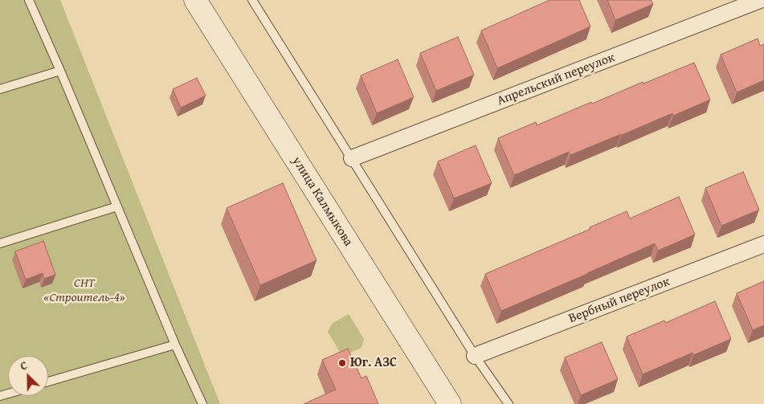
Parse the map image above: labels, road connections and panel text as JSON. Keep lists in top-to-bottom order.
{
  "streets": {
    "main road": ["улица Калмыкова"],
    "street": ["Апрельский переулок", "Вербный переулок"]
  },
  "parks": ["СНТ «Строитель-4»"],
  "places": ["Юг. АЗС"],
  "north": "top left"
}
